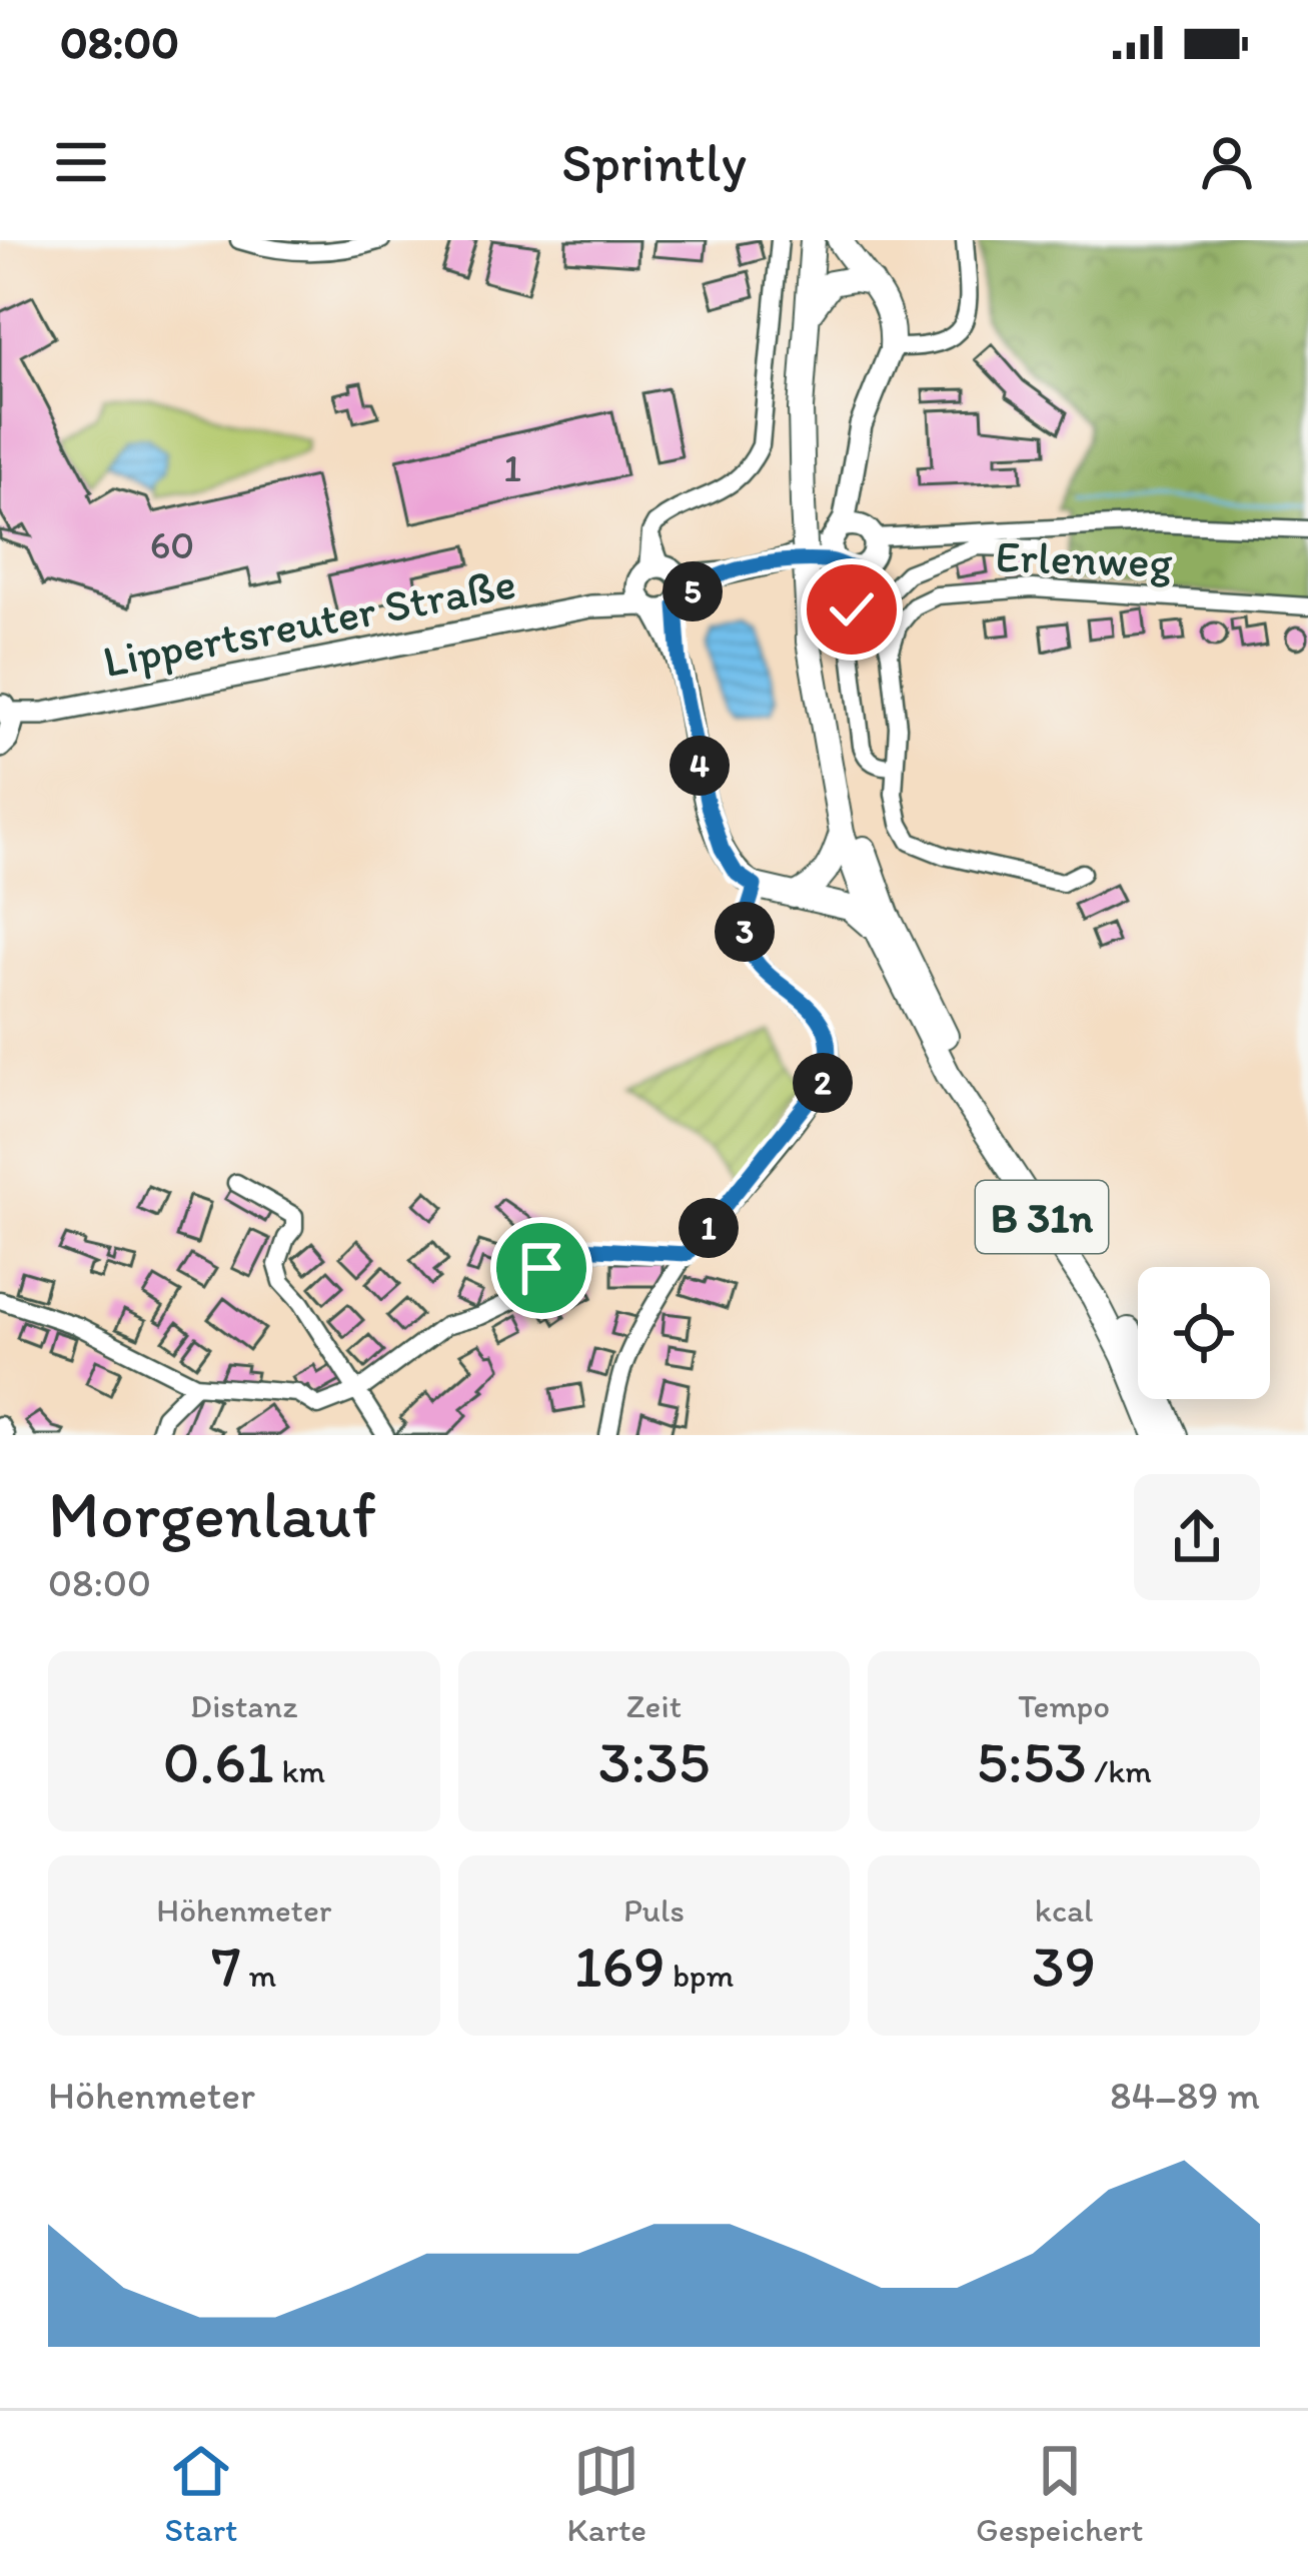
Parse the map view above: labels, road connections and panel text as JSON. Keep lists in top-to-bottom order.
{
  "streets": {
    "highway": ["B 31n"],
    "main road": ["Lippertsreuter Straße"],
    "street": ["Erlenweg"]
  },
  "house_numbers": ["1", "60"],
  "page": {
    "status": "08:00",
    "header": "Sprintly",
    "pins": [
      "5",
      "4",
      "3",
      "2",
      "1"
    ],
    "heading": ["Morgenlauf", "08:00"],
    "stats": [
      ["Distanz", "0.61 km"],
      ["Zeit", "3:35"],
      ["Tempo", "5:53 /km"],
      ["Höhenmeter", "7 m"],
      ["Puls", "169 bpm"],
      ["kcal", "39"]
    ],
    "chart": ["Höhenmeter", "84–89 m"],
    "tabs": ["Start", "Karte", "Gespeichert"]
  }
}
